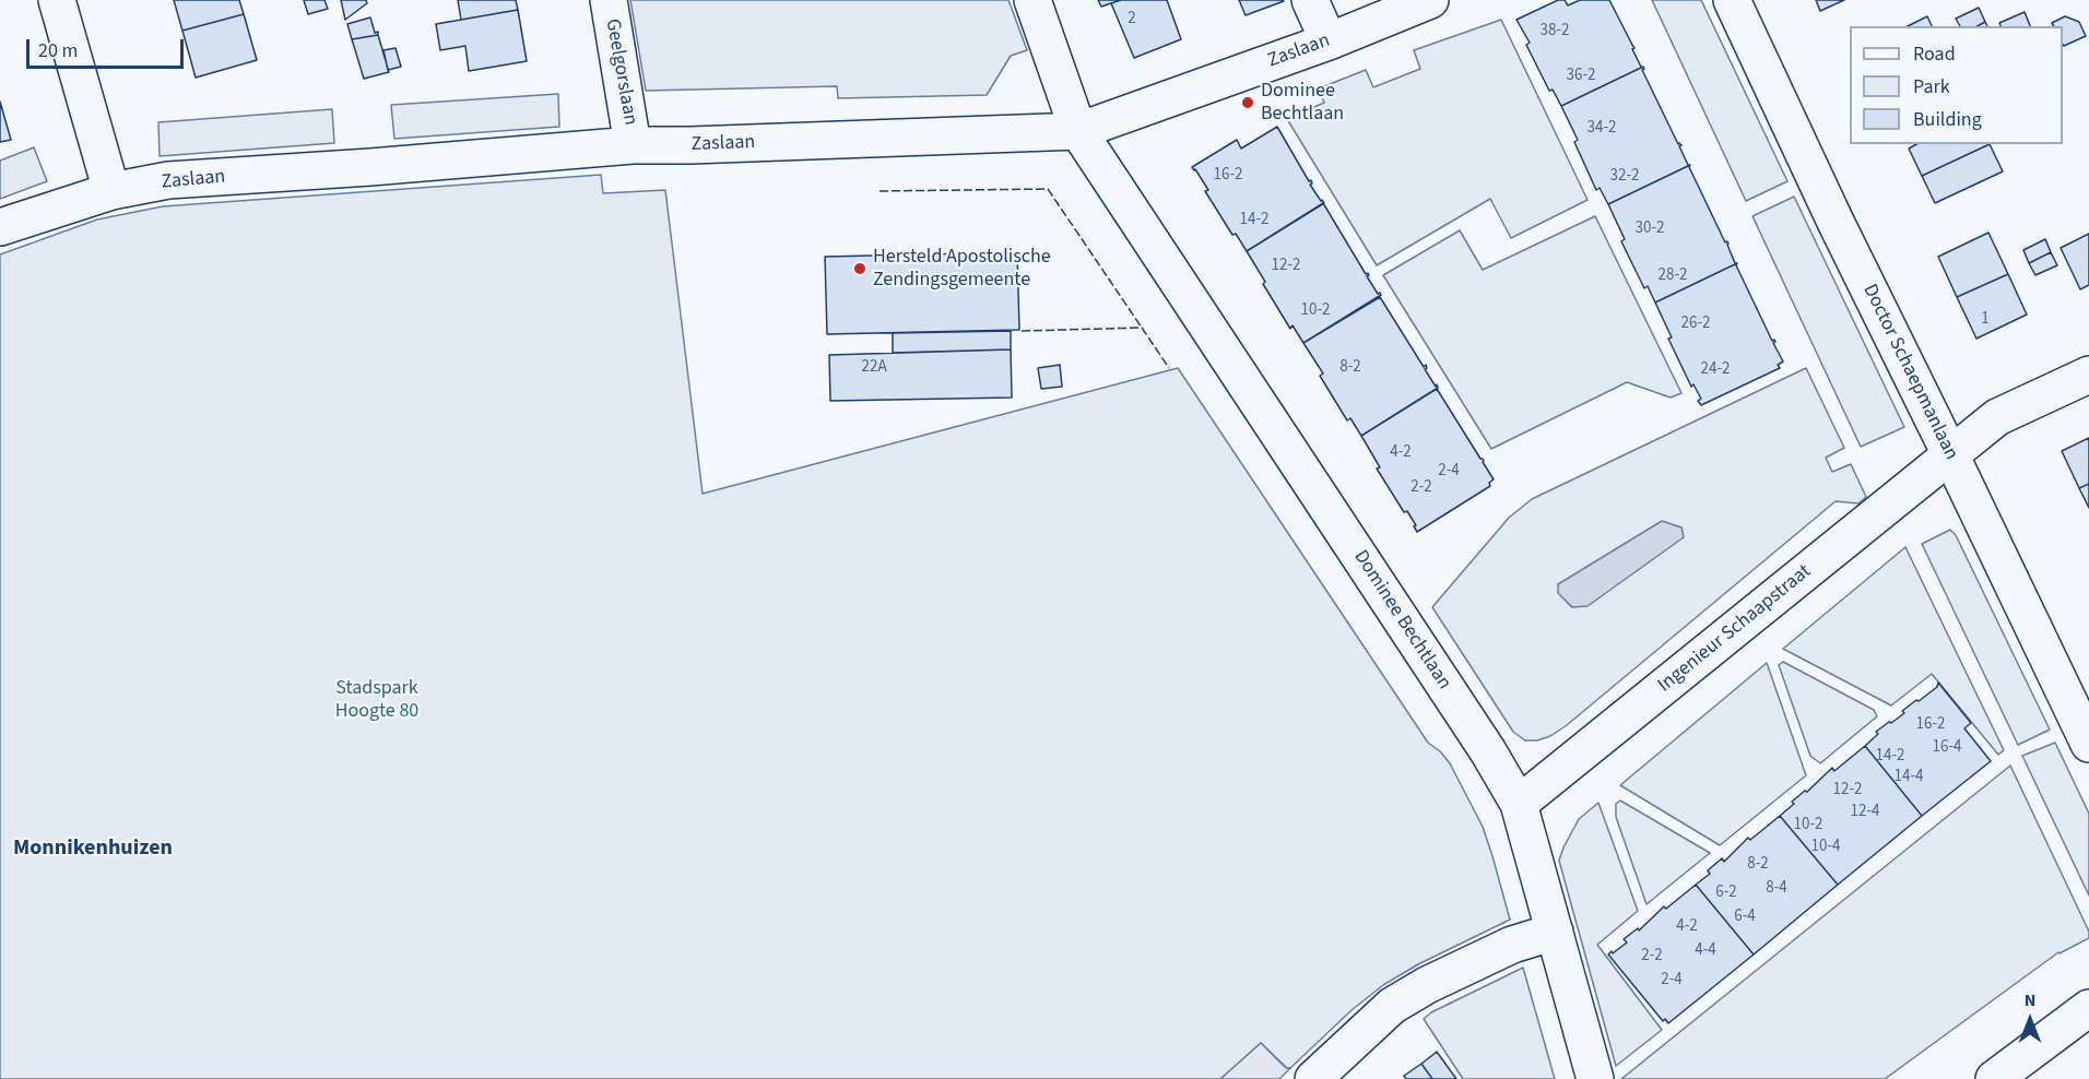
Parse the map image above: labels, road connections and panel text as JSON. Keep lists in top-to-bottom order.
{
  "streets": {
    "street": [
      "Zaslaan",
      "Geelgorslaan",
      "Doctor Schaepmanlaan",
      "Dominee Bechtlaan",
      "Ingenieur Schaapstraat"
    ]
  },
  "crossings": [
    ["Zaslaan", "Geelgorslaan"],
    ["Zaslaan", "Dominee Bechtlaan"],
    ["Doctor Schaepmanlaan", "Ingenieur Schaapstraat"],
    ["Dominee Bechtlaan", "Ingenieur Schaapstraat"]
  ],
  "districts": ["Monnikenhuizen"],
  "parks": ["Stadspark Hoogte 80"],
  "places": ["Dominee Bechtlaan", "Hersteld Apostolische Zendingsgemeente"],
  "house_numbers": [
    "2",
    "38-2",
    "36-2",
    "34-2",
    "16-2",
    "32-2",
    "14-2",
    "30-2",
    "12-2",
    "28-2",
    "10-2",
    "1",
    "26-2",
    "22A",
    "8-2",
    "24-2",
    "4-2",
    "2-4",
    "2-2",
    "16-2",
    "16-4",
    "14-2",
    "14-4",
    "12-2",
    "12-4",
    "10-2",
    "10-4",
    "8-2",
    "8-4",
    "6-2",
    "6-4",
    "4-2",
    "4-4",
    "2-2",
    "2-4"
  ],
  "legend": ["Road", "Park", "Building"],
  "scale_bar": "20 m",
  "north": "top"
}
